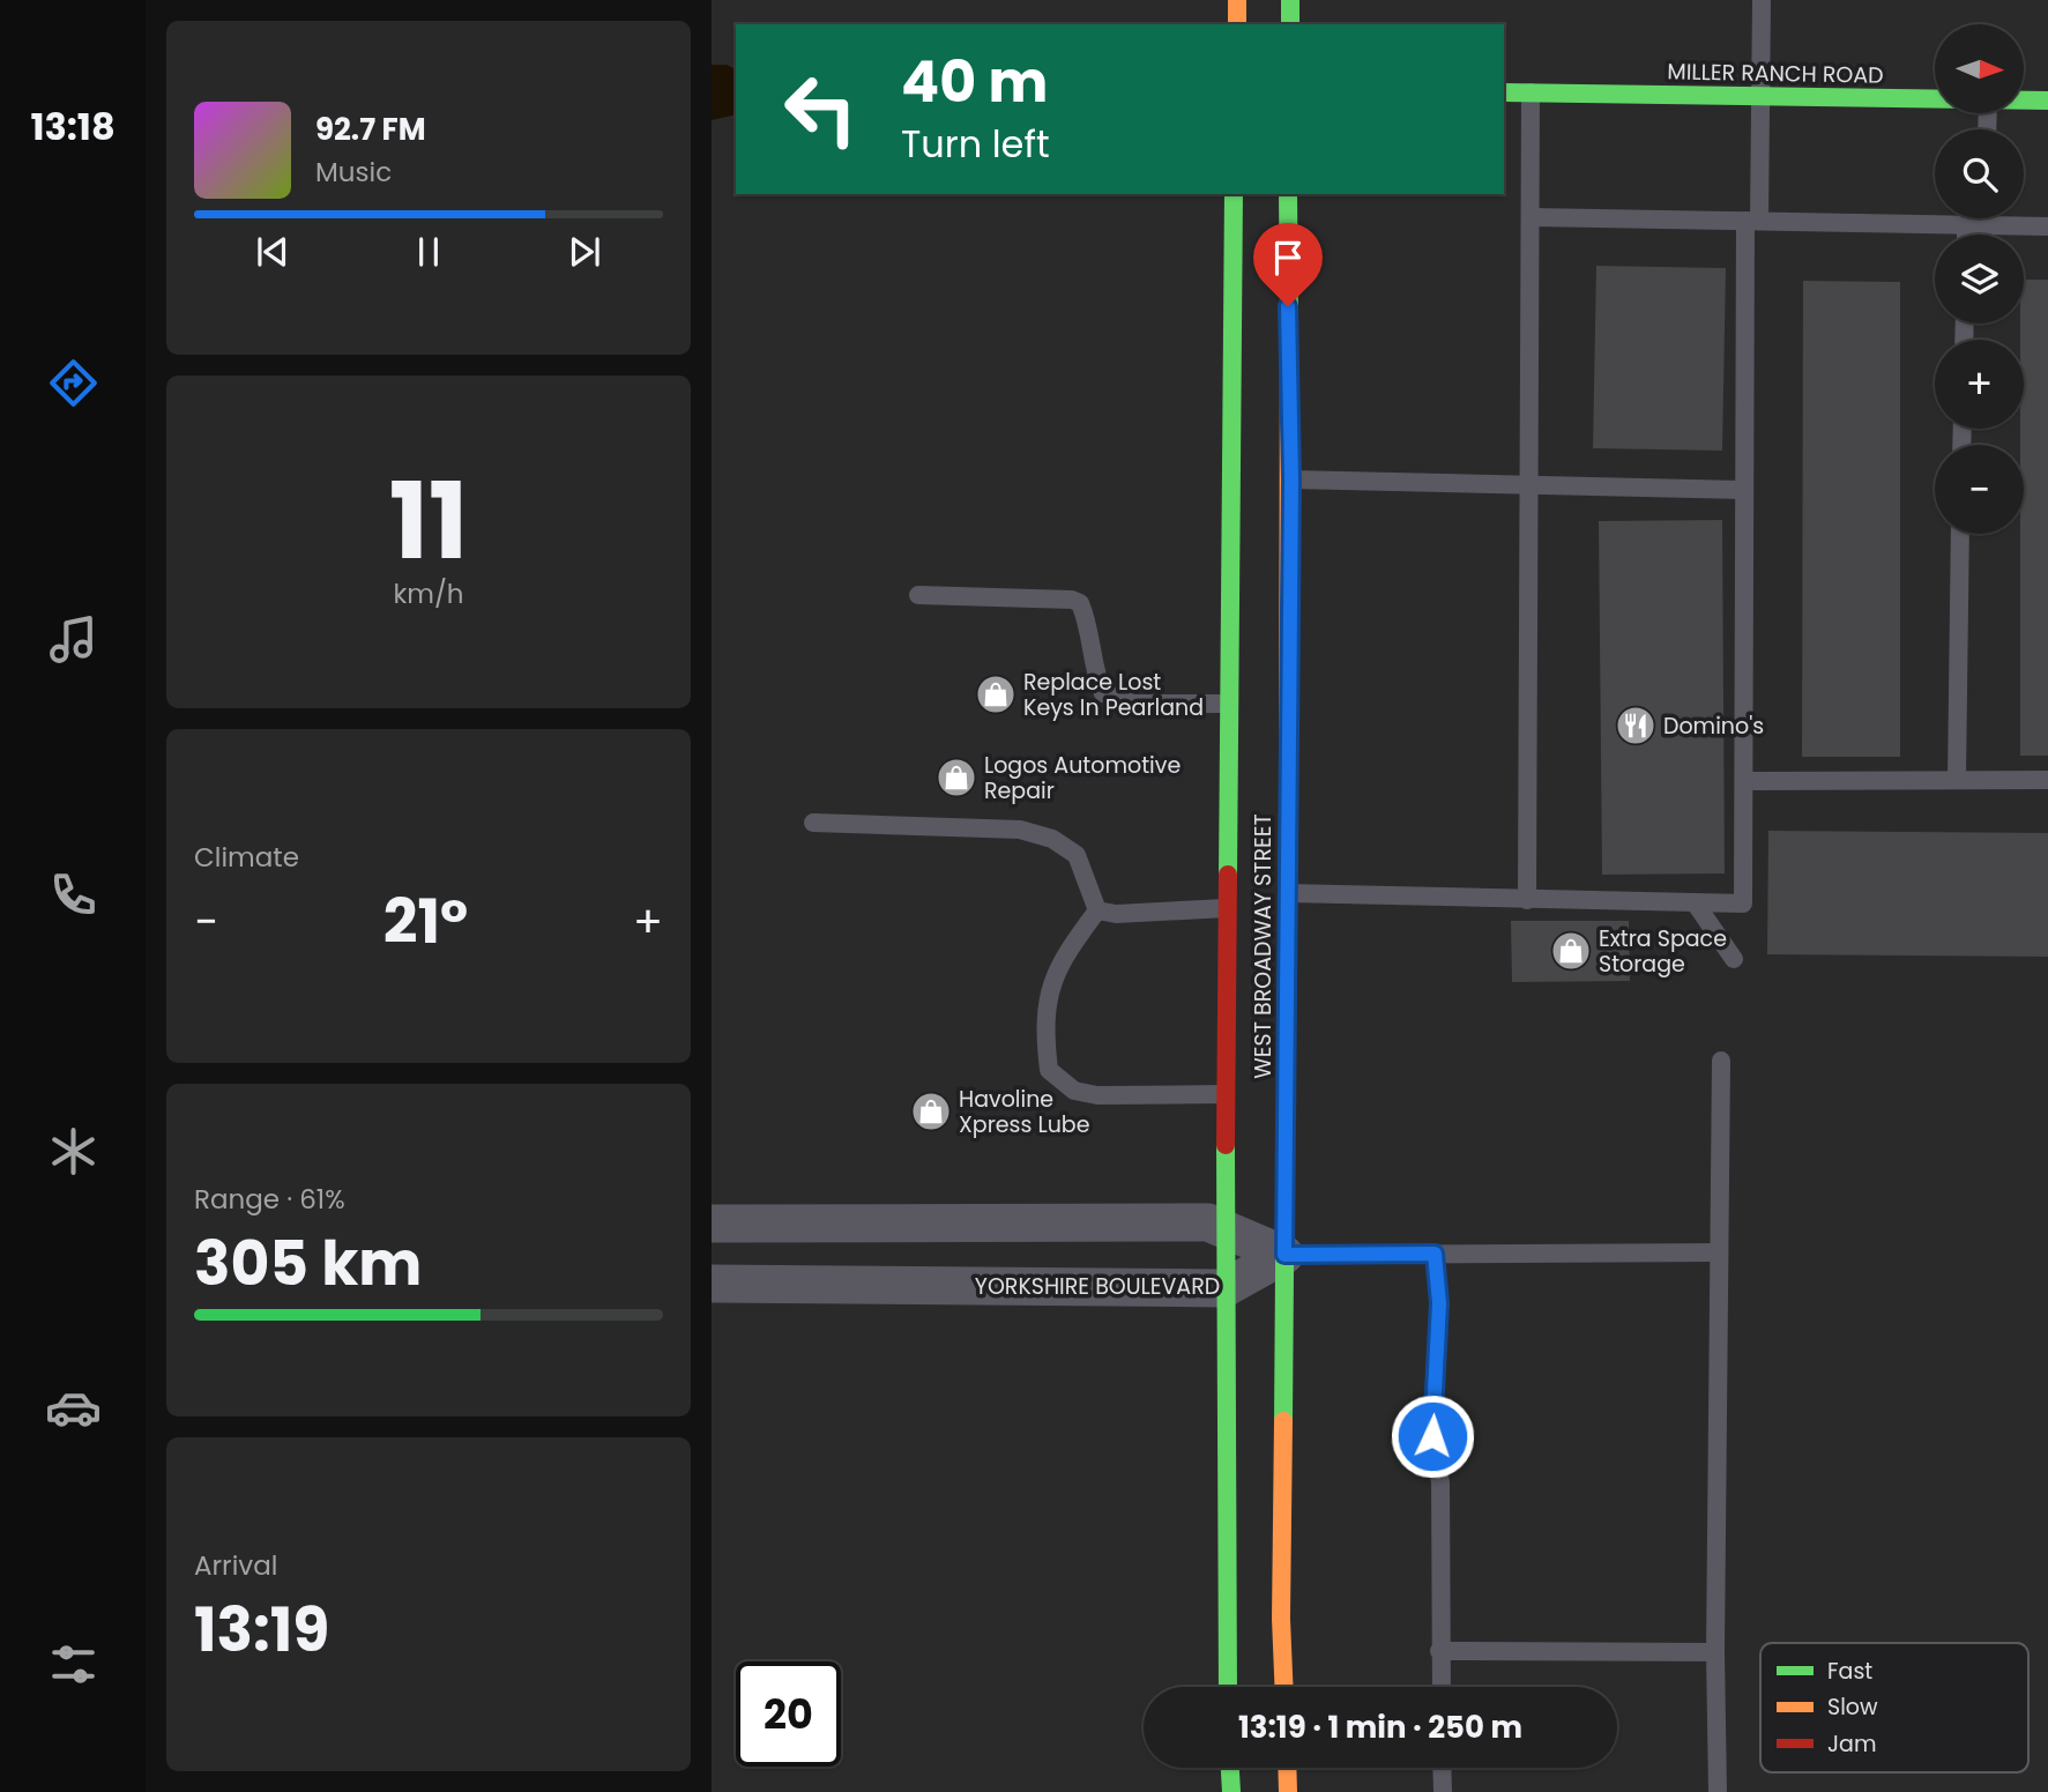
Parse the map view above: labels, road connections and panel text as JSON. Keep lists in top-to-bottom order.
{
  "streets": {
    "main road": ["MILLER RANCH ROAD", "WEST BROADWAY STREET"],
    "street": ["YORKSHIRE BOULEVARD"]
  },
  "crossings": [
    ["WEST BROADWAY STREET", "YORKSHIRE BOULEVARD"]
  ],
  "places": {
    "shop": [
      "Replace Lost Keys In Pearland",
      "Logos Automotive Repair",
      "Extra Space Storage",
      "Havoline Xpress Lube"
    ],
    "restaurant": ["Domino's"]
  },
  "legend": ["Fast", "Slow", "Jam"],
  "north": "right",
  "page": {
    "tabs": "13:18",
    "map_buttons": ["+", "−"],
    "turn": ["40 m", "Turn left"],
    "song": ["92.7 FM", "Music"],
    "tile": [
      ["11", "km/h"],
      "Climate",
      ["Range · 61%", "305 km"],
      ["Arrival", "13:19"]
    ],
    "heat": ["−", "21°", "+"],
    "limit": "20",
    "trip": "13:19 · 1 min · 250 m"
  }
}
